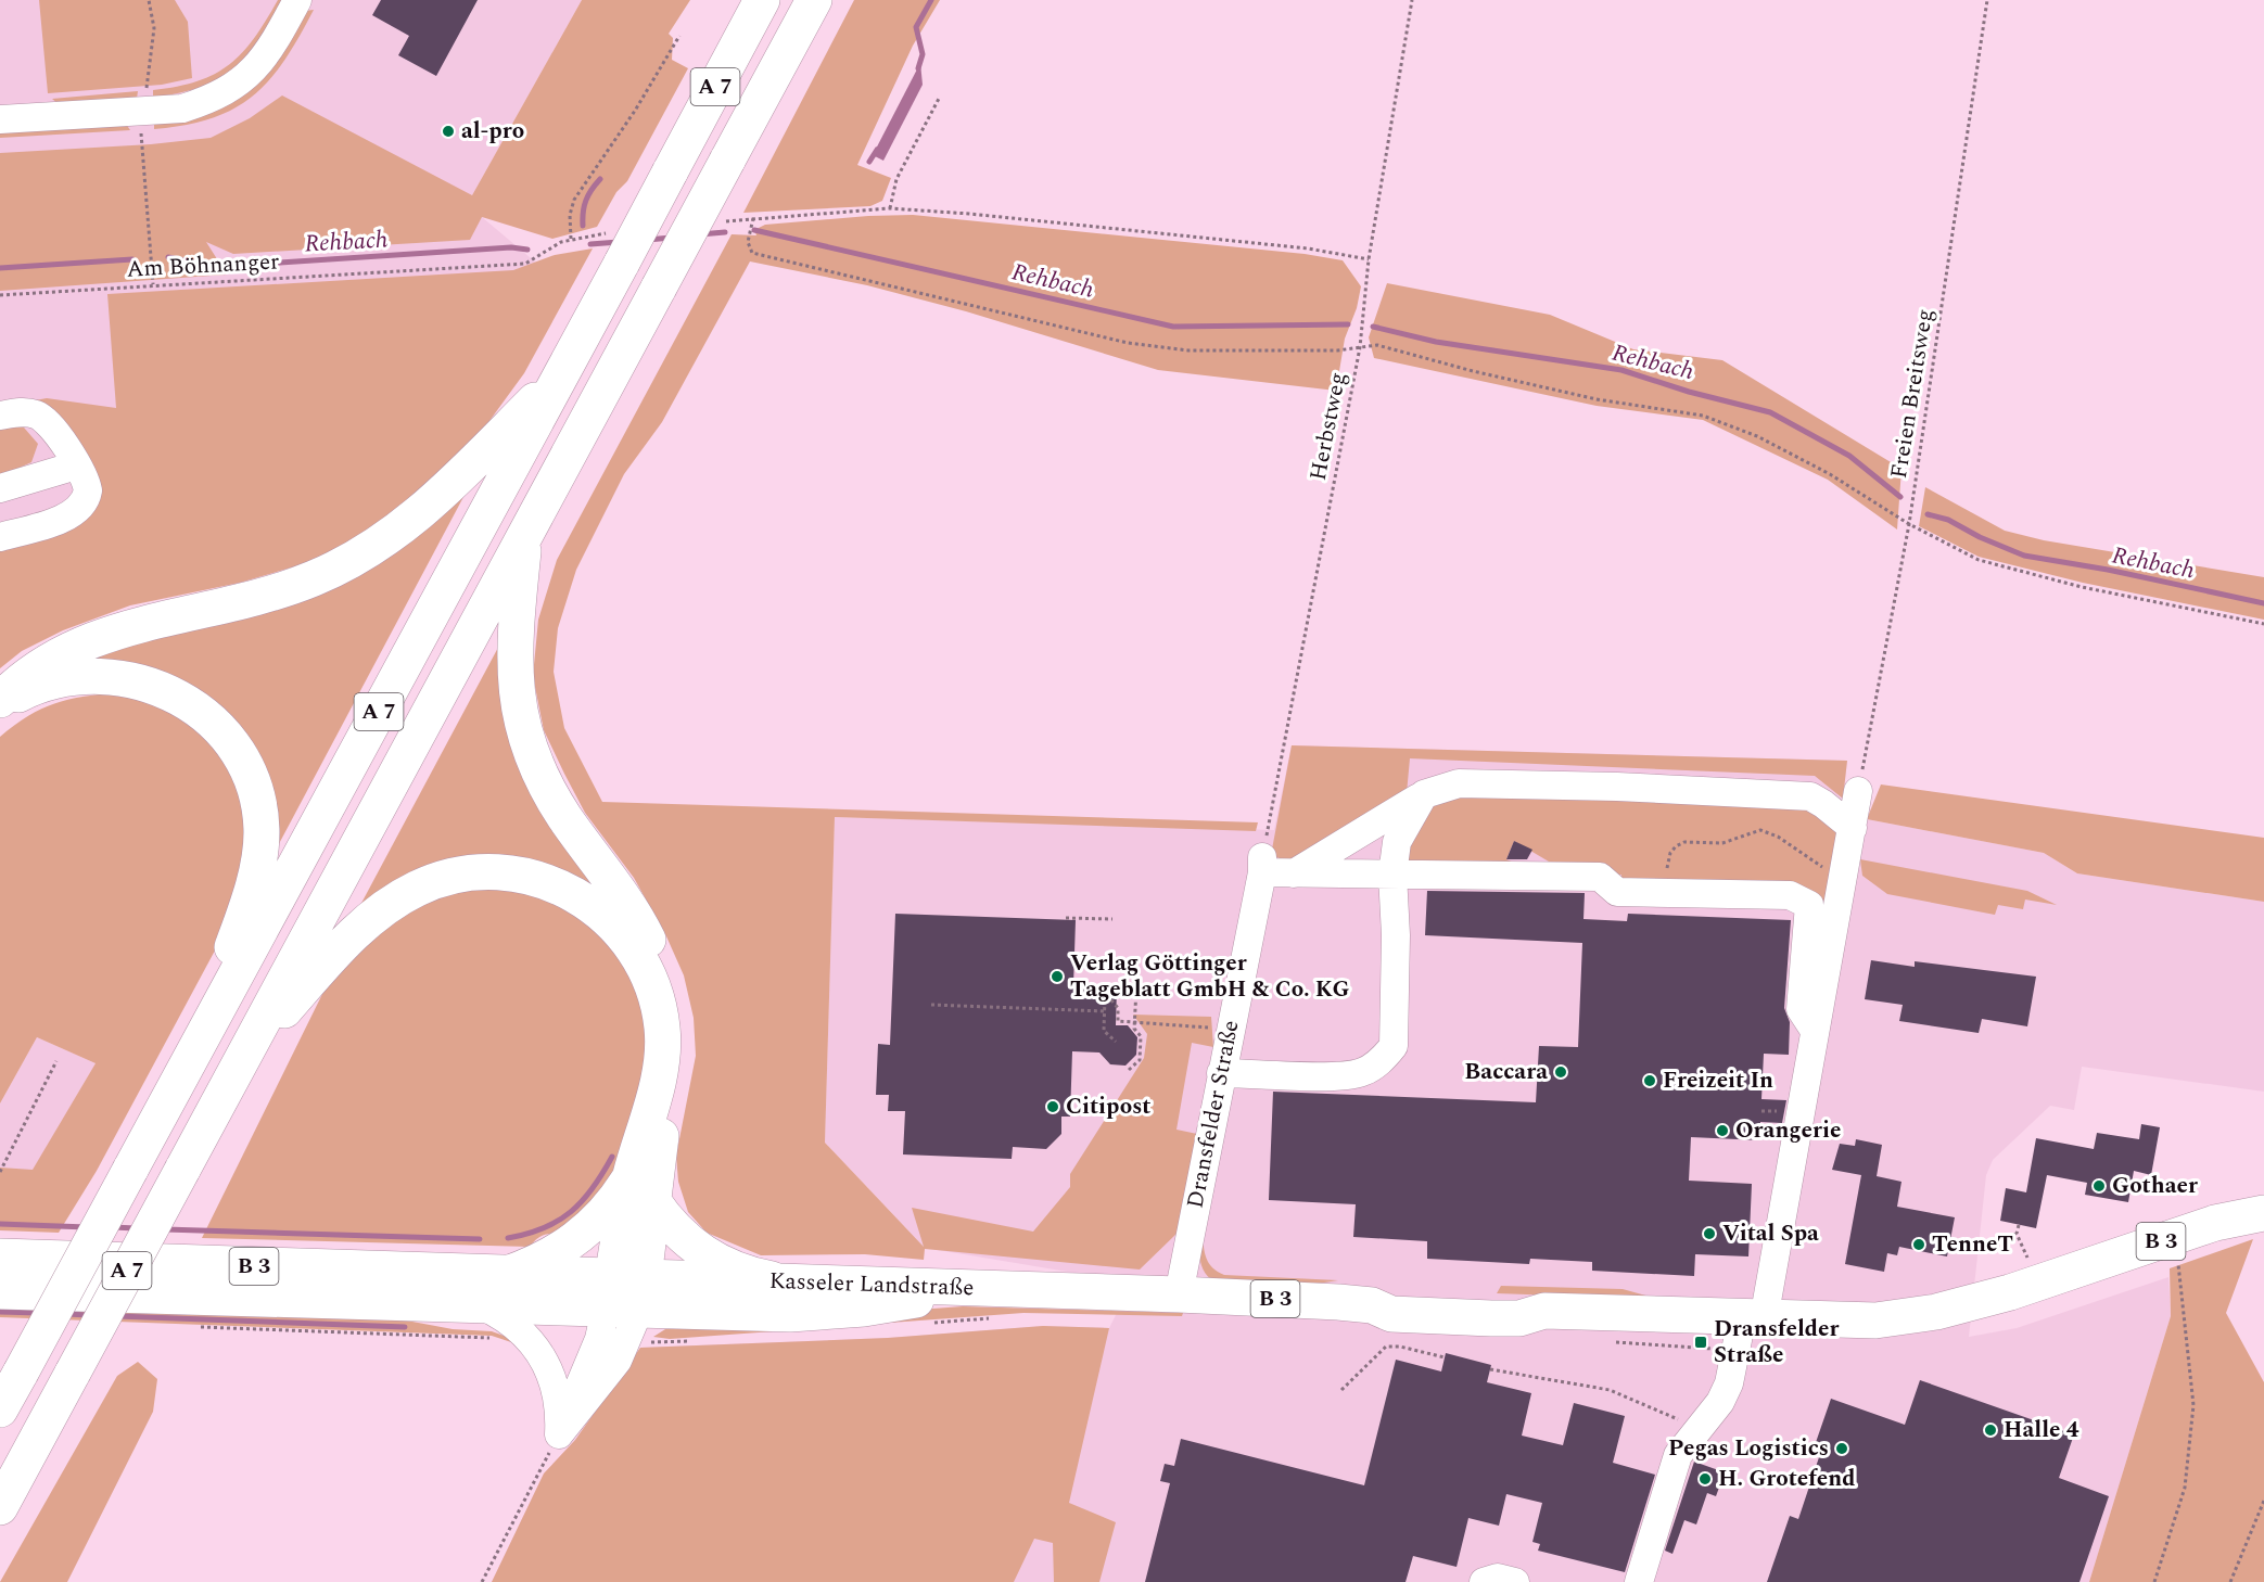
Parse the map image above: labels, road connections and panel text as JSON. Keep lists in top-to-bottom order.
{
  "streets": {
    "main road": ["A 7", "B 3", "Kasseler Landstraße"],
    "street": ["Dransfelder Straße"],
    "path": ["Am Böhnanger", "Freien Breitsweg", "Herbstweg"]
  },
  "crossings": [
    ["Herbstweg", "Dransfelder Straße"],
    ["Dransfelder Straße", "B 3"],
    ["B 3", "Kasseler Landstraße"]
  ],
  "water": ["Rehbach"],
  "places": {
    "other": [
      "al-pro",
      "Verlag Göttinger Tageblatt GmbH & Co. KG",
      "Baccara",
      "Freizeit In",
      "Citipost",
      "Orangerie",
      "Gothaer",
      "Vital Spa",
      "TenneT",
      "Halle 4",
      "Pegas Logistics",
      "H. Grotefend"
    ],
    "transit": ["Dransfelder Straße"]
  }
}
